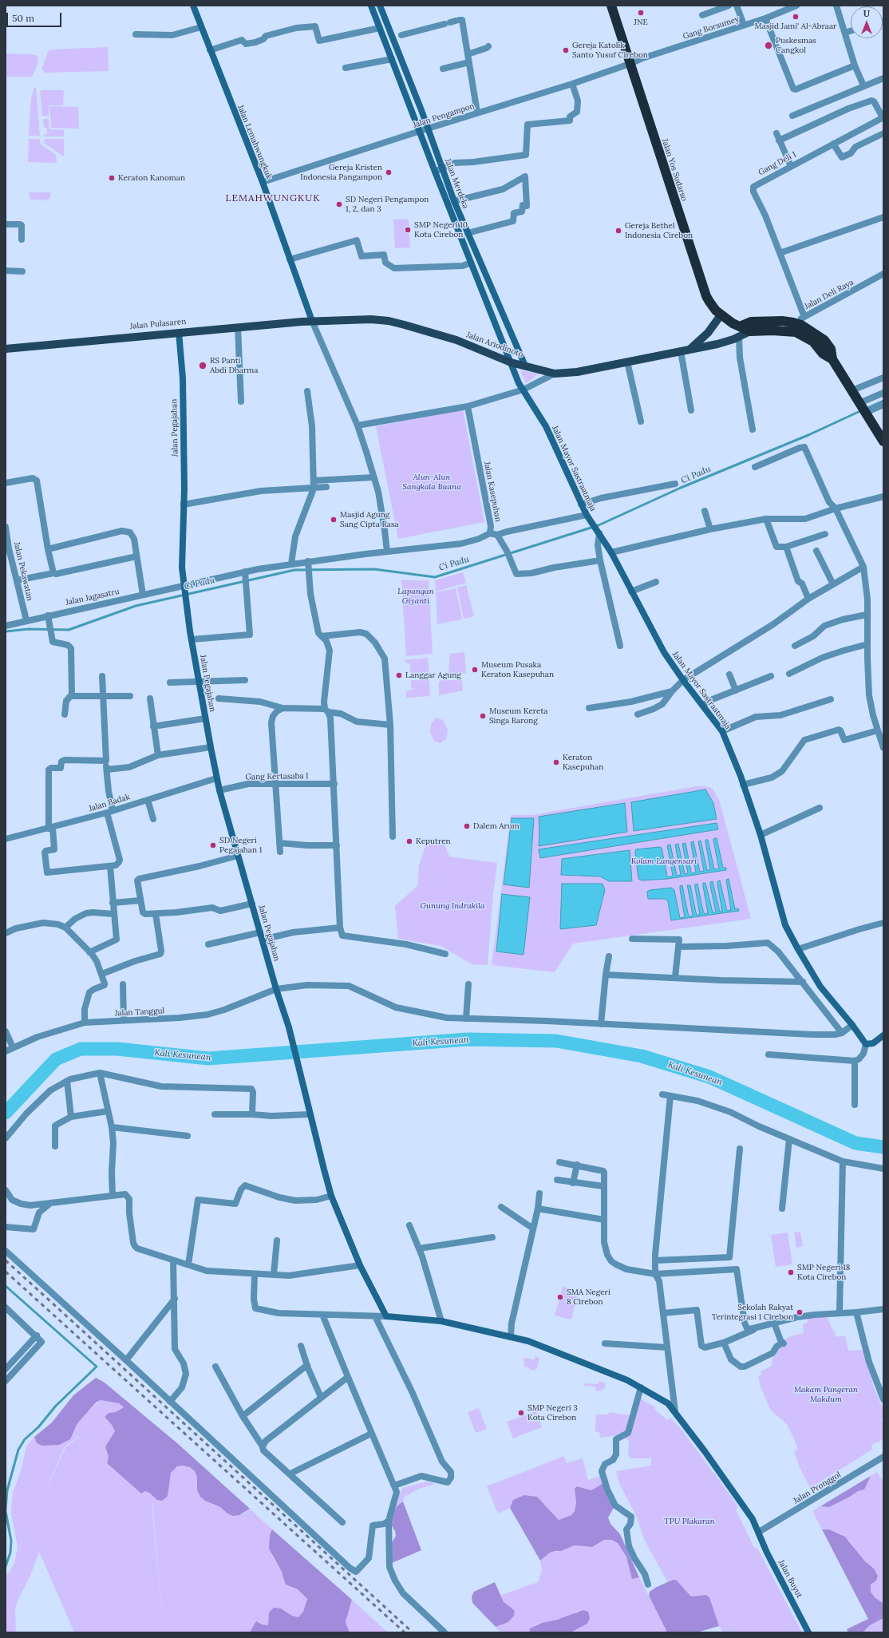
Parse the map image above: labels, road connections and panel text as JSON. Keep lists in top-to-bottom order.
{
  "streets": {
    "highway": ["Jalan Yos Sudarso"],
    "main road": ["Jalan Pulasaren", "Jalan Ariodinoto"],
    "street": [
      "Gang Borsumey",
      "Jalan Pengampon",
      "Jalan Lemahwungkuk",
      "Gang Deli 1",
      "Jalan Merdeka",
      "Jalan Deli Raya",
      "Jalan Pegajahan",
      "Jalan Mayor Sastraatmaja",
      "Jalan Kasepuhan",
      "Jalan Pekawatan",
      "Jalan Jagasatru",
      "Gang Kertasaba I",
      "Jalan Badak",
      "Jalan Tanggul",
      "Jalan Pronggol",
      "Jalan Buyut"
    ]
  },
  "crossings": [
    ["Gang Borsumey", "Jalan Pengampon"],
    ["Gang Borsumey", "Jalan Yos Sudarso"],
    ["Jalan Pengampon", "Jalan Lemahwungkuk"],
    ["Jalan Pengampon", "Jalan Yos Sudarso"],
    ["Jalan Pengampon", "Jalan Merdeka"],
    ["Jalan Lemahwungkuk", "Jalan Pulasaren"],
    ["Jalan Lemahwungkuk", "Jalan Ariodinoto"],
    ["Gang Deli 1", "Jalan Deli Raya"],
    ["Jalan Yos Sudarso", "Jalan Deli Raya"],
    ["Jalan Yos Sudarso", "Jalan Ariodinoto"],
    ["Jalan Merdeka", "Jalan Ariodinoto"],
    ["Jalan Merdeka", "Jalan Mayor Sastraatmaja"],
    ["Jalan Pulasaren", "Jalan Ariodinoto"],
    ["Jalan Pulasaren", "Jalan Pegajahan"],
    ["Jalan Ariodinoto", "Jalan Mayor Sastraatmaja"],
    ["Jalan Pegajahan", "Jalan Kasepuhan"],
    ["Jalan Pegajahan", "Jalan Jagasatru"],
    ["Jalan Pegajahan", "Gang Kertasaba I"],
    ["Jalan Pegajahan", "Jalan Badak"],
    ["Jalan Pegajahan", "Jalan Tanggul"],
    ["Jalan Pegajahan", "Jalan Buyut"],
    ["Jalan Kasepuhan", "Jalan Jagasatru"],
    ["Jalan Pekawatan", "Jalan Jagasatru"],
    ["Jalan Pronggol", "Jalan Buyut"]
  ],
  "districts": ["LEMAHWUNGKUK"],
  "water": ["Ci Padu", "Kali Kesunean"],
  "parks": [
    "Alun-Alun Sangkala Buana",
    "Lapangan Giyanti",
    "Kolam Langensari",
    "Gunung Indrakila",
    "Makam Pangeran Makdum",
    "TPU Plakaran"
  ],
  "places": [
    "JNE",
    "Masjid Jami' Al-Abraar",
    "Puskesmas Cangkol",
    "Gereja Katolik Santo Yusuf Cirebon",
    "Gereja Kristen Indonesia Pangampon",
    "Keraton Kanoman",
    "SD Negeri Pengampon 1, 2, dan 3",
    "SMP Negeri 10 Kota Cirebon",
    "Gereja Bethel Indonesia Cirebon",
    "RS Panti Abdi Dharma",
    "Masjid Agung Sang Cipta Rasa",
    "Museum Pusaka Keraton Kasepuhan",
    "Langgar Agung",
    "Museum Kereta Singa Barong",
    "Keraton Kasepuhan",
    "Dalem Arum",
    "Keputren",
    "SD Negeri Pegajahan 1",
    "SMP Negeri 18 Kota Cirebon",
    "SMA Negeri 8 Cirebon",
    "Sekolah Rakyat Terintegrasi 1 Cirebon",
    "SMP Negeri 3 Kota Cirebon"
  ],
  "scale_bar": "50 m",
  "north": "top"
}
